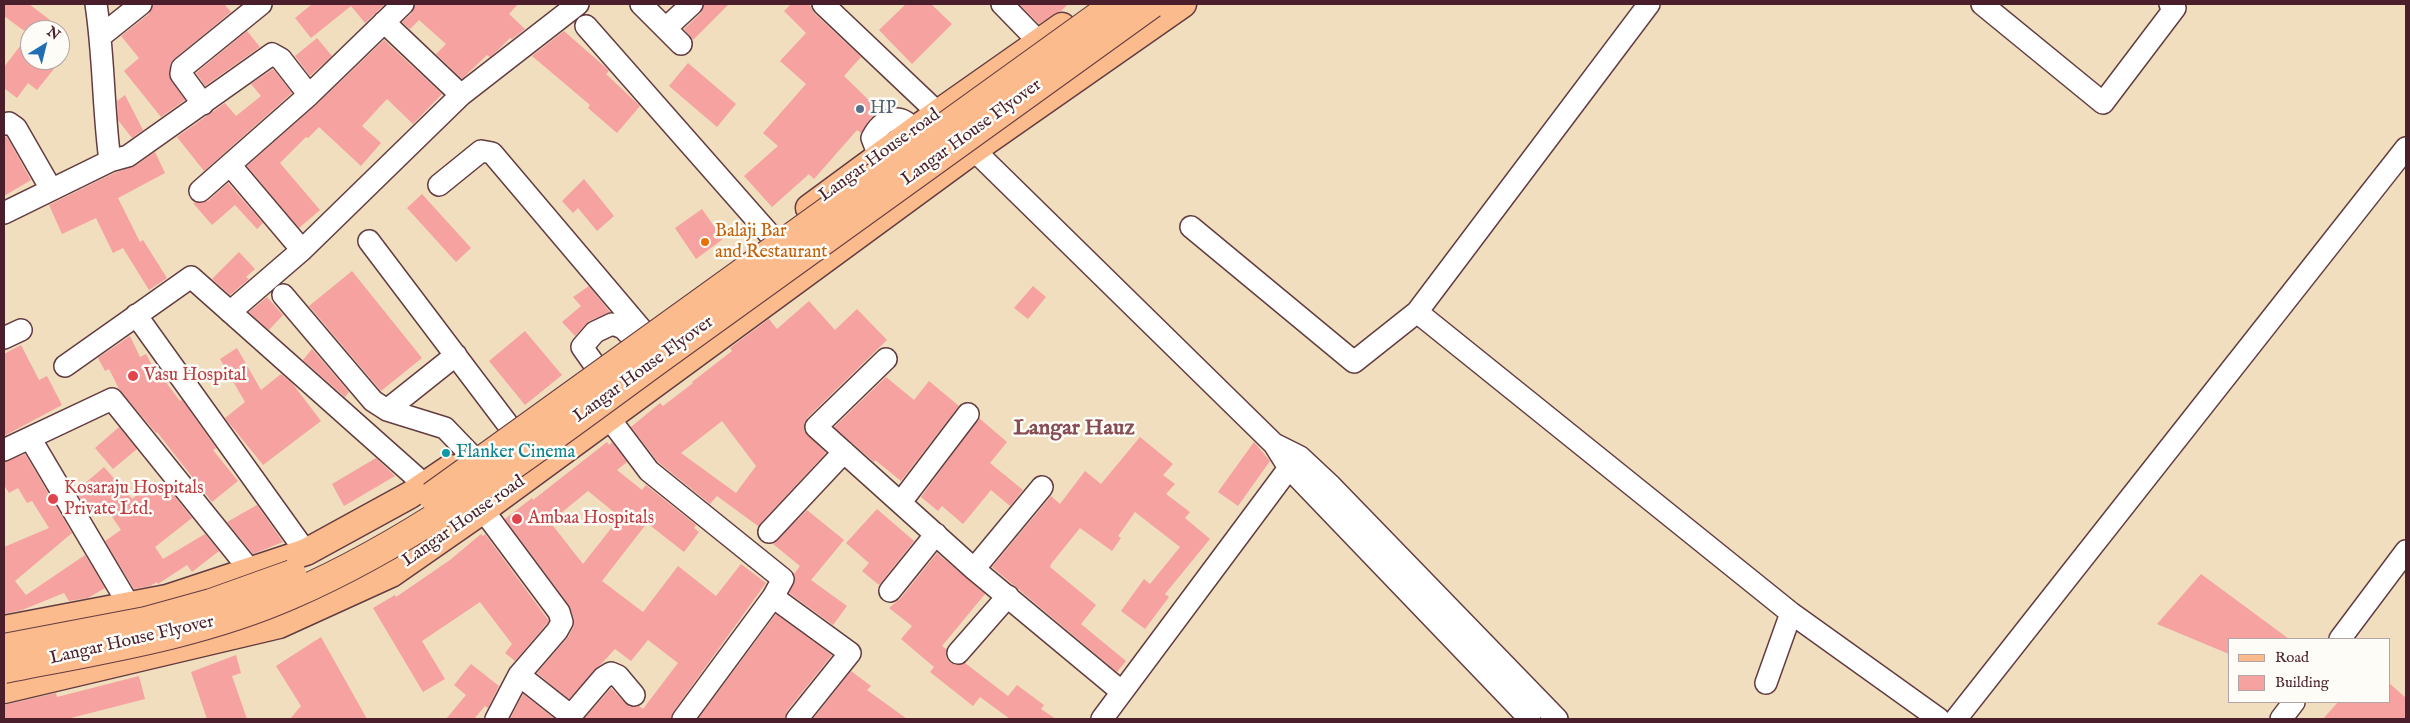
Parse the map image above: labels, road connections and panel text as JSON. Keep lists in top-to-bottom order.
{
  "streets": {
    "highway": ["Langar House Flyover"],
    "main road": ["Langar House road"]
  },
  "districts": ["Langar Hauz"],
  "places": [
    "HP",
    "Balaji Bar and Restaurant",
    "Vasu Hospital",
    "Flanker Cinema",
    "Kosaraju Hospitals Private Ltd.",
    "Ambaa Hospitals"
  ],
  "legend": ["Road", "Building"],
  "north": "top right"
}
